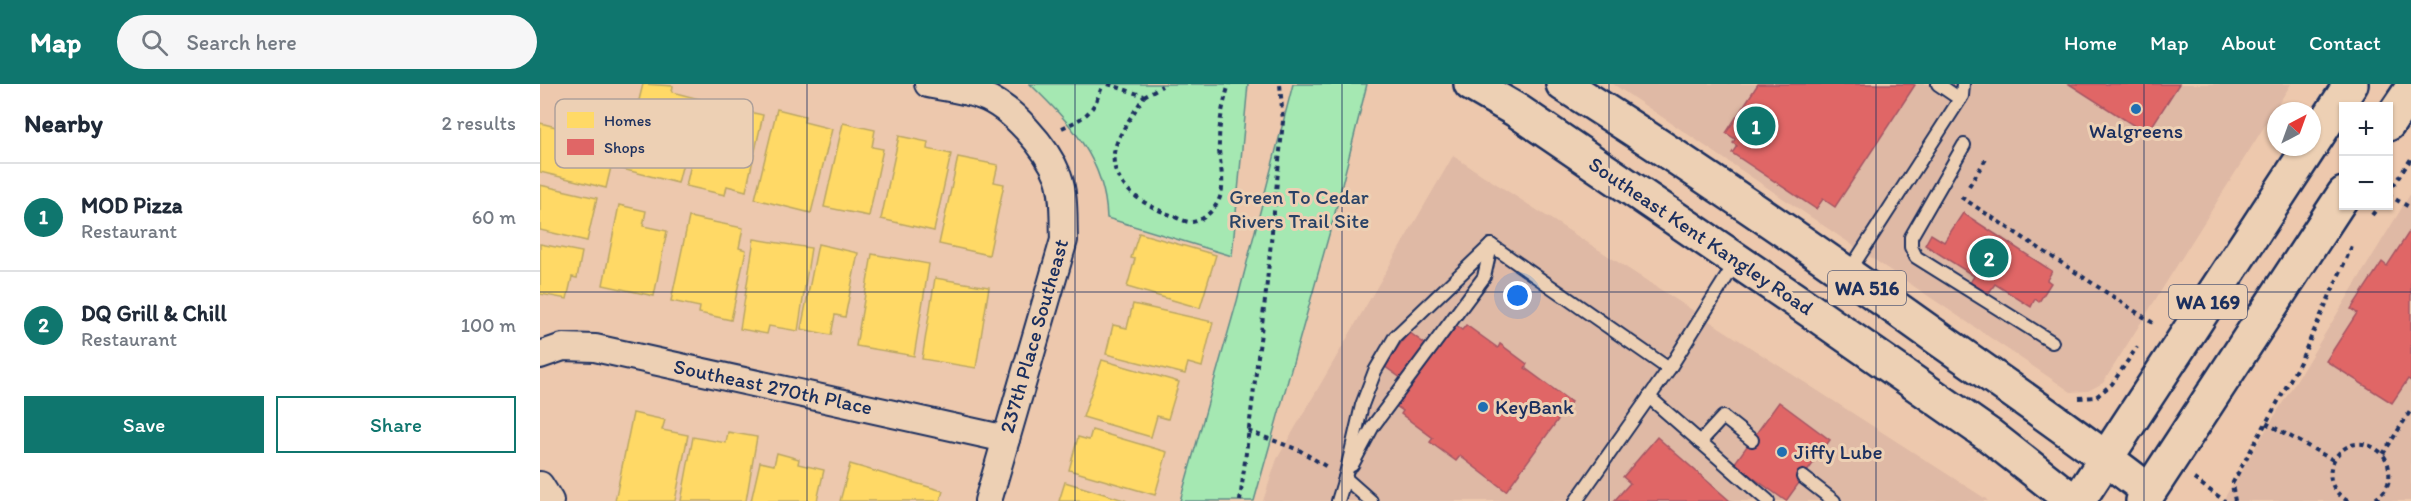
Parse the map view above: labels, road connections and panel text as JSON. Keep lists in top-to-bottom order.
{
  "streets": {
    "main road": ["Southeast Kent Kangley Road", "WA 516", "WA 169"],
    "street": ["237th Place Southeast", "Southeast 270th Place"]
  },
  "crossings": [
    ["WA 516", "WA 169"],
    ["237th Place Southeast", "Southeast 270th Place"]
  ],
  "parks": ["Green To Cedar Rivers Trail Site"],
  "places": ["Walgreens", "KeyBank", "Jiffy Lube"],
  "legend": ["Homes", "Shops"],
  "north": "top right",
  "page": {
    "header": "Map",
    "search": "Search here",
    "nav": [
      "Home",
      "Map",
      "About",
      "Contact"
    ],
    "heading": ["Nearby", "2 results"],
    "map_buttons": ["+", "−"],
    "pins": ["1", "2"],
    "list": [
      {
        "mark": "1",
        "name": "MOD Pizza",
        "note": "Restaurant",
        "value": "60 m"
      },
      {
        "mark": "2",
        "name": "DQ Grill & Chill",
        "note": "Restaurant",
        "value": "100 m"
      }
    ],
    "buttons": ["Save", "Share"]
  }
}
